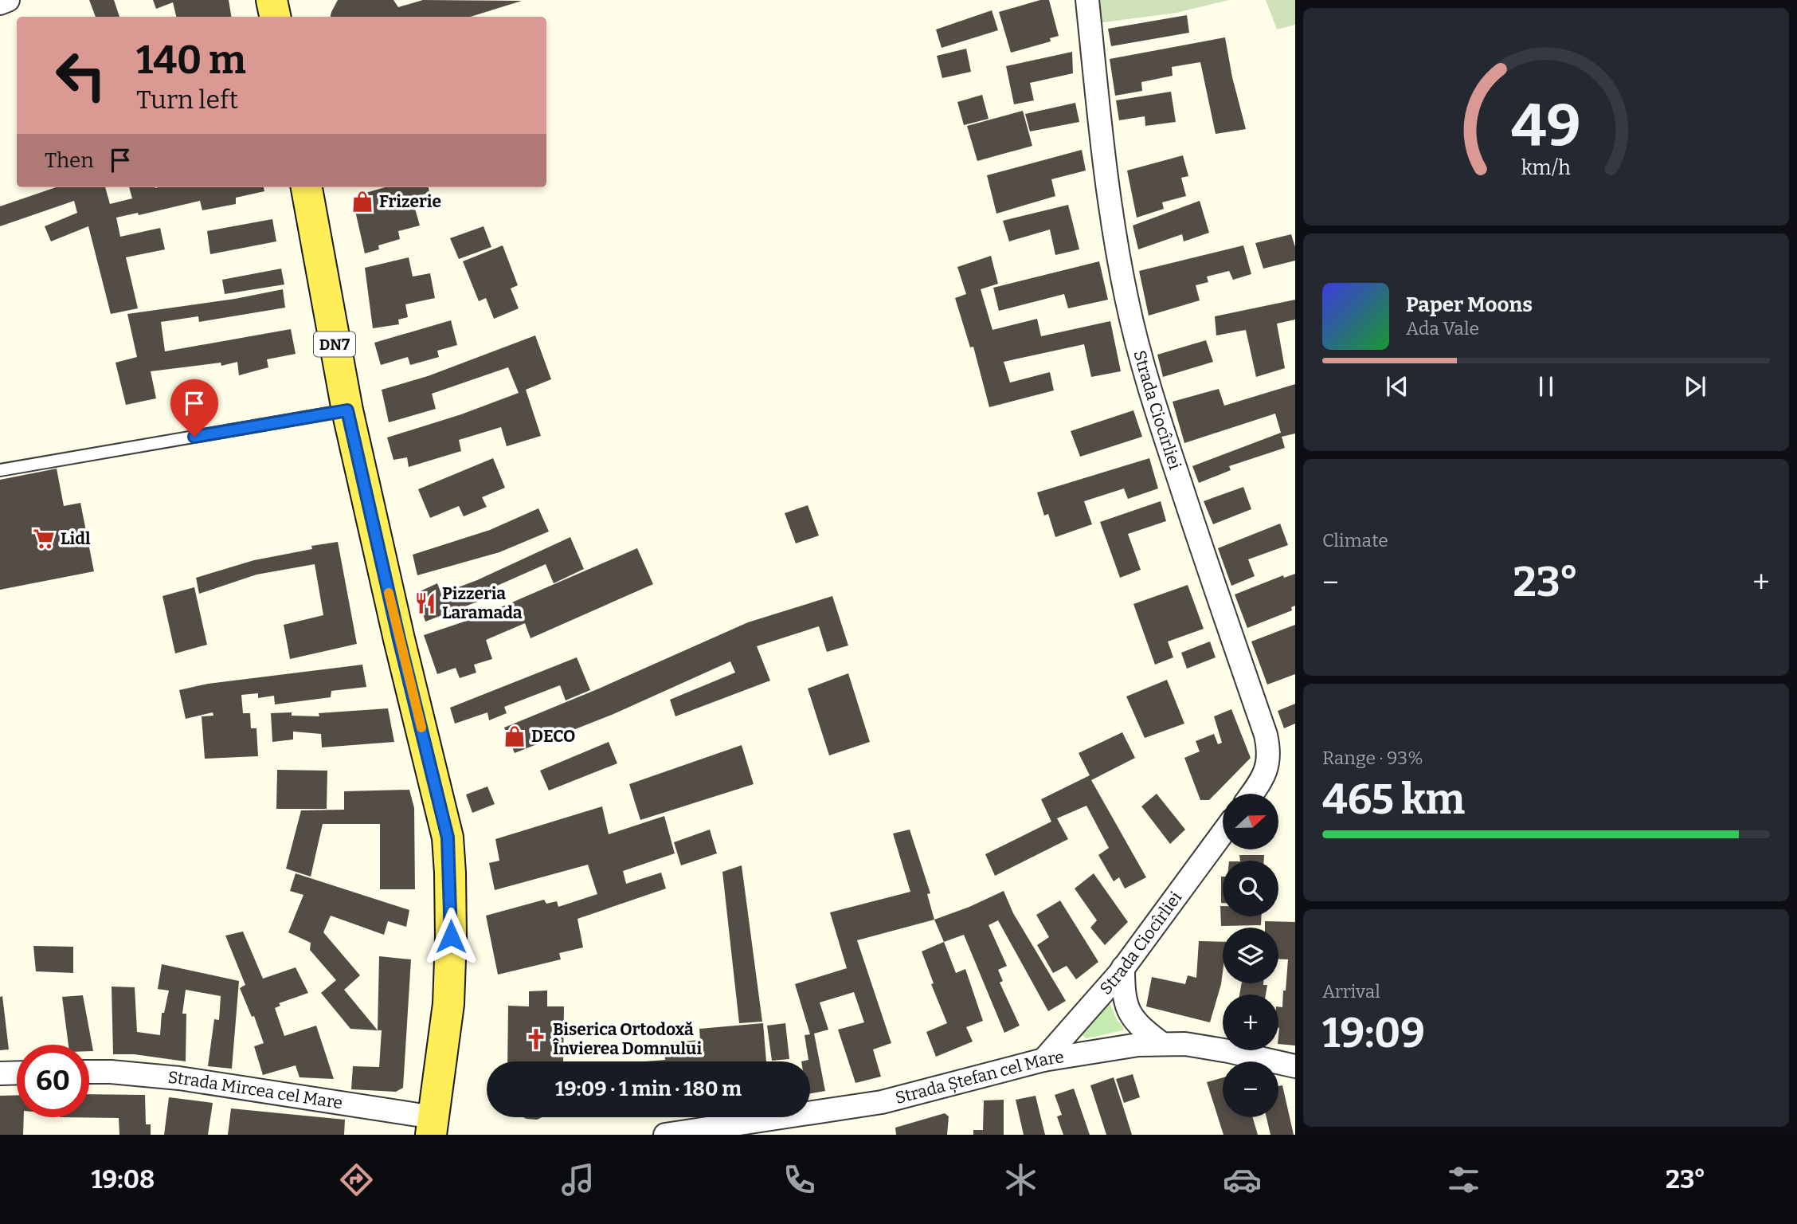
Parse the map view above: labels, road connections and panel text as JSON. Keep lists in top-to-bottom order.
{
  "streets": {
    "main road": ["DN7"],
    "street": ["Strada Ciocîrliei", "Strada Ștefan cel Mare", "Strada Mircea cel Mare"]
  },
  "crossings": [
    ["DN7", "Strada Mircea cel Mare"],
    ["Strada Ciocîrliei", "Strada Ștefan cel Mare"]
  ],
  "places": {
    "shop": ["Frizerie", "DECO"],
    "supermarket": ["Lidl"],
    "restaurant": ["Pizzeria Laramada"],
    "church": ["Biserica Ortodoxă Învierea Domnului"]
  },
  "north": "right",
  "page": {
    "turn": ["140 m", "Turn left"],
    "then": "Then",
    "song": ["Paper Moons", "Ada Vale"],
    "tile": [
      "Climate",
      ["Range · 93%", "465 km"],
      ["Arrival", "19:09"]
    ],
    "heat": ["−", "23°", "+"],
    "map_buttons": ["+", "−"],
    "limit": "60",
    "trip": "19:09 · 1 min · 180 m",
    "tabs": ["19:08", "23°"],
    "gauge": ["49", "km/h"]
  }
}
